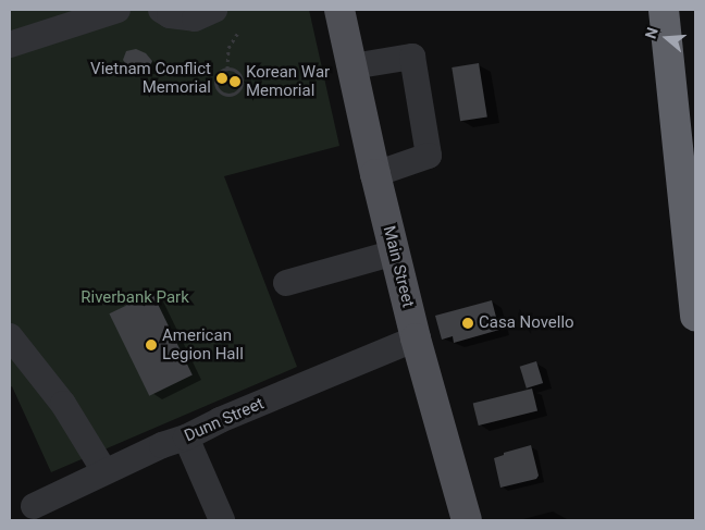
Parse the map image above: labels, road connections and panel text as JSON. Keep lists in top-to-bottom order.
{
  "streets": {
    "main road": ["Main Street"],
    "street": ["Dunn Street"]
  },
  "crossings": [
    ["Main Street", "Dunn Street"]
  ],
  "parks": ["Riverbank Park"],
  "places": [
    "Vietnam Conflict Memorial",
    "Korean War Memorial",
    "Casa Novello",
    "American Legion Hall"
  ],
  "north": "left"
}
